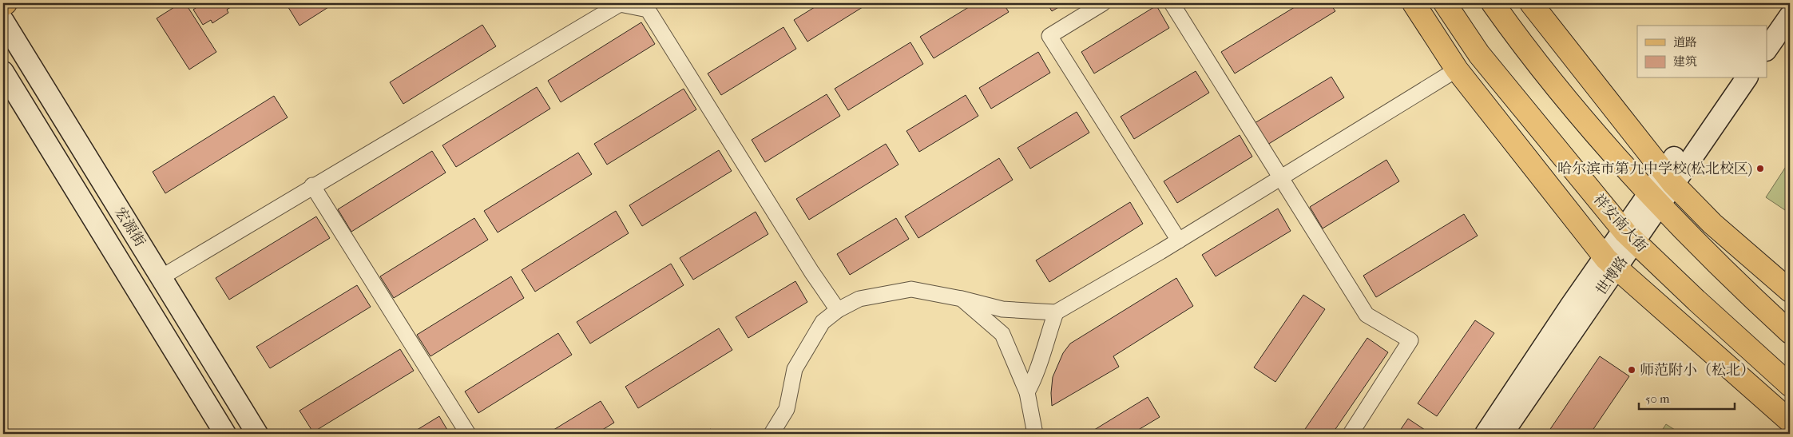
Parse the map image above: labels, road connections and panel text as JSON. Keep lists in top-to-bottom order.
{
  "streets": {
    "main road": ["祥安南大街", "宏源街", "世博路"]
  },
  "crossings": [
    ["祥安南大街", "世博路"]
  ],
  "places": ["哈尔滨市第九中学校(松北校区)", "师范附小（松北）"],
  "legend": ["道路", "建筑"],
  "scale_bar": "50 m"
}
